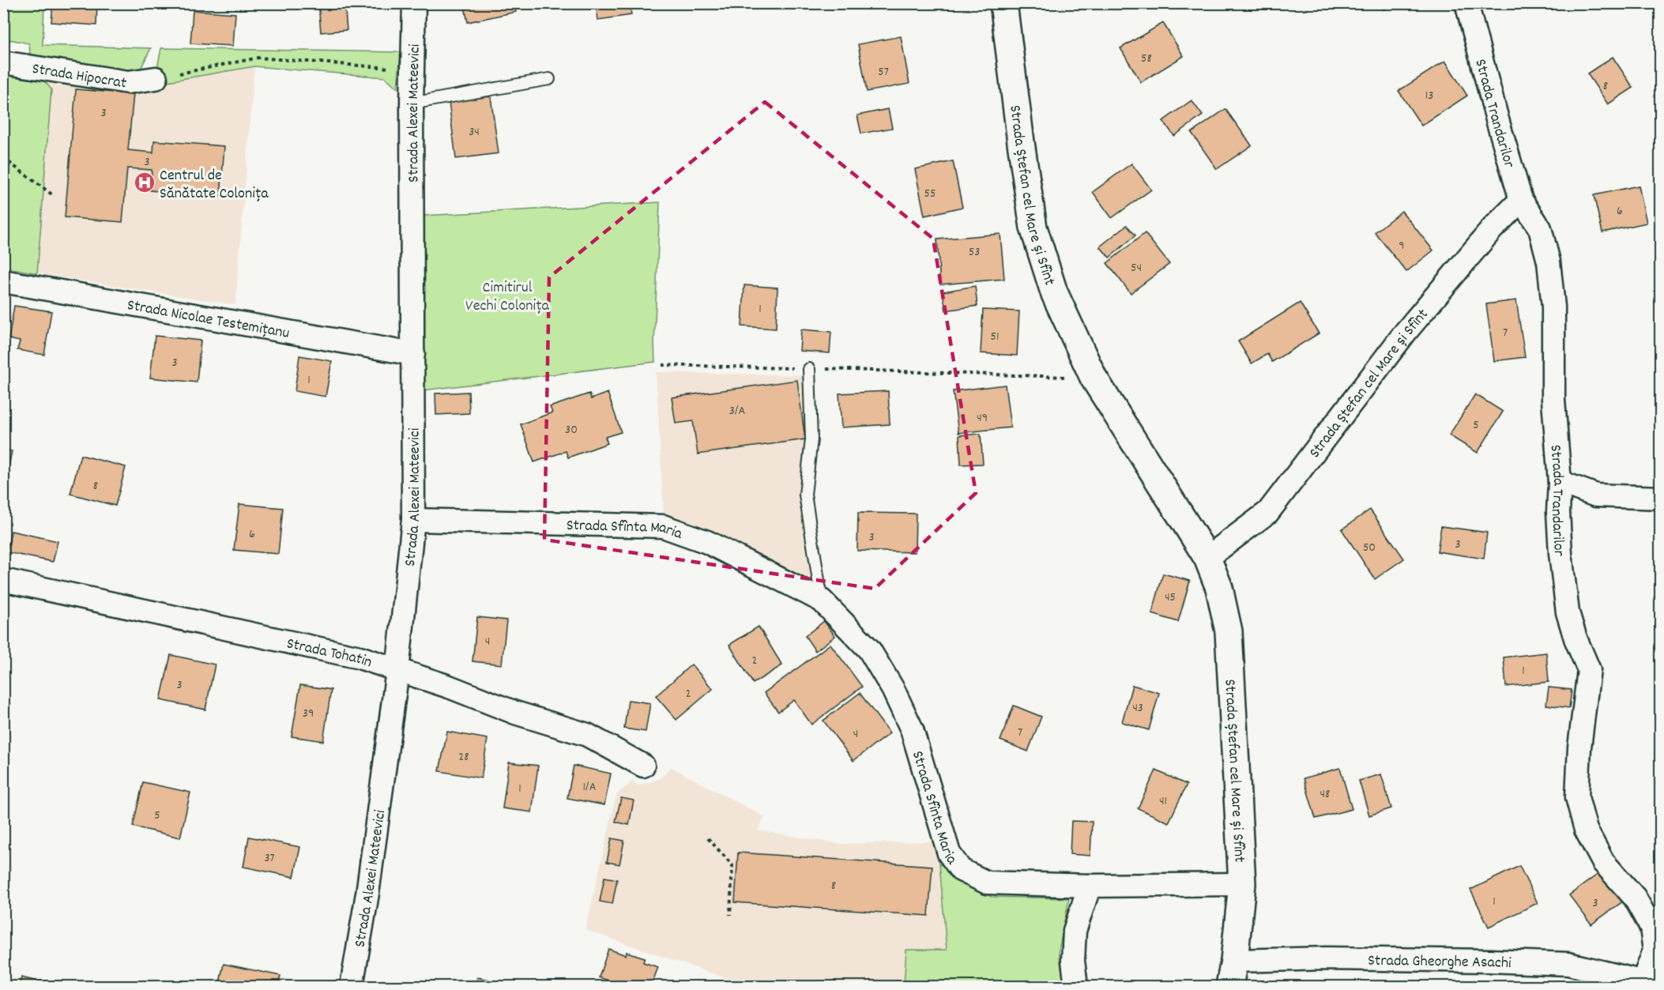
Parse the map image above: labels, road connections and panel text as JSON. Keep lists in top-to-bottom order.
{
  "streets": {
    "street": [
      "Strada Hipocrat",
      "Strada Trandarilor",
      "Strada Alexei Mateevici",
      "Strada Ștefan cel Mare și Sfînt",
      "Strada Nicolae Testemițanu",
      "Strada Sfînta Maria",
      "Strada Tohatin",
      "Strada Gheorghe Asachi"
    ]
  },
  "crossings": [
    ["Strada Trandarilor", "Strada Ștefan cel Mare și Sfînt"],
    ["Strada Trandarilor", "Strada Gheorghe Asachi"],
    ["Strada Alexei Mateevici", "Strada Nicolae Testemițanu"],
    ["Strada Alexei Mateevici", "Strada Sfînta Maria"],
    ["Strada Alexei Mateevici", "Strada Tohatin"],
    ["Strada Ștefan cel Mare și Sfînt", "Strada Sfînta Maria"],
    ["Strada Ștefan cel Mare și Sfînt", "Strada Gheorghe Asachi"]
  ],
  "parks": ["Cimitirul Vechi Colonița"],
  "places": {
    "hospital": ["Centrul de Sănătate Colonița"]
  },
  "house_numbers": [
    "58",
    "57",
    "8",
    "13",
    "3",
    "34",
    "3",
    "55",
    "6",
    "9",
    "53",
    "54",
    "1",
    "7",
    "51",
    "3",
    "1",
    "3/A",
    "49",
    "5",
    "30",
    "8",
    "6",
    "3",
    "3",
    "50",
    "45",
    "4",
    "2",
    "1",
    "3",
    "2",
    "43",
    "39",
    "7",
    "4",
    "28",
    "1/A",
    "1",
    "48",
    "41",
    "5",
    "37",
    "8",
    "1",
    "3"
  ]
}
